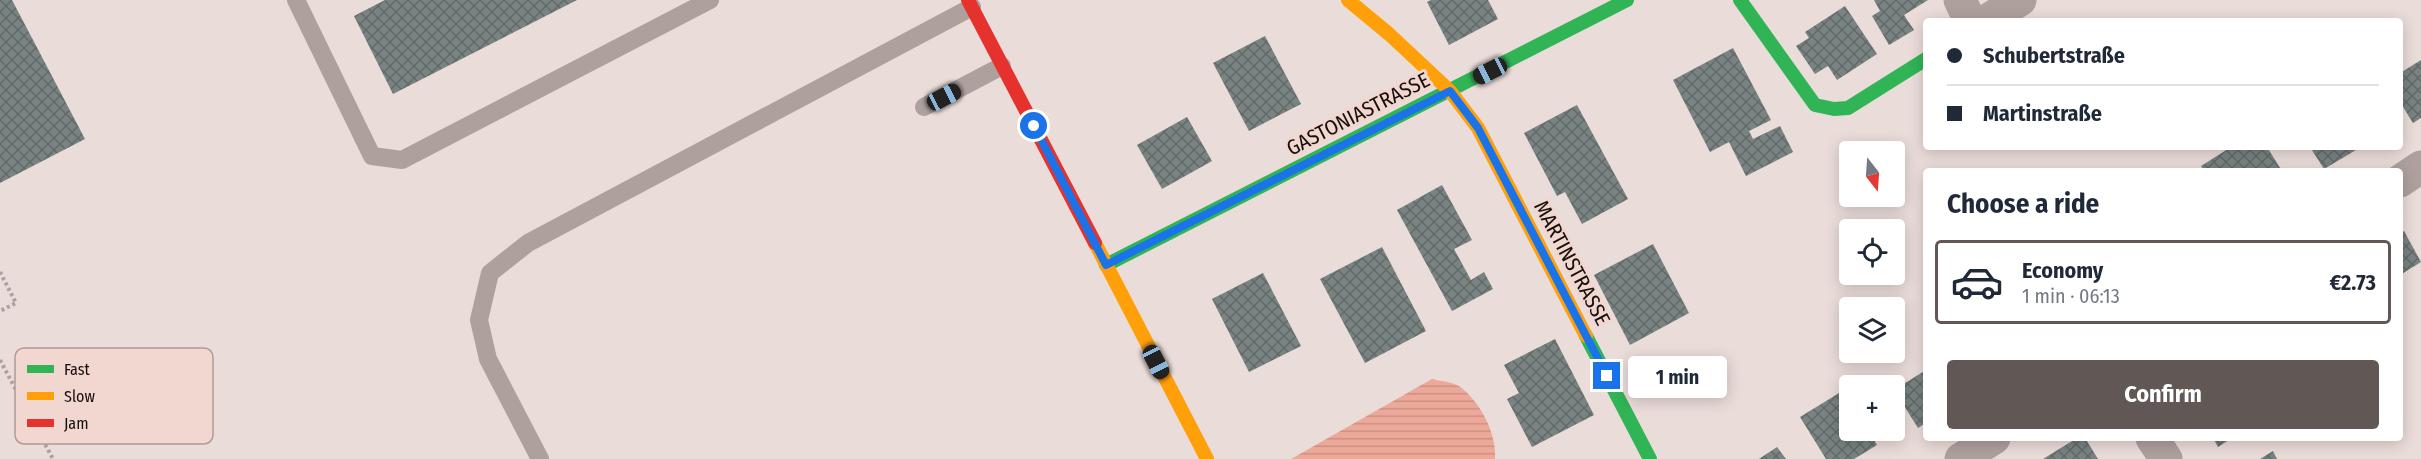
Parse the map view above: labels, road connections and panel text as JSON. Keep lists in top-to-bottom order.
{
  "streets": {
    "street": ["GASTONIASTRASSE", "MARTINSTRASSE"]
  },
  "crossings": [
    ["GASTONIASTRASSE", "MARTINSTRASSE"]
  ],
  "legend": ["Fast", "Slow", "Jam"],
  "north": "bottom",
  "page": {
    "banner": ["Schubertstraße", "Martinstraße"],
    "map_buttons": "+",
    "heading": "Choose a ride",
    "list": [
      {
        "name": "Economy",
        "note": "1 min · 06:13",
        "value": "€2.73"
      }
    ],
    "buttons": "Confirm",
    "bubble": "1 min"
  }
}
